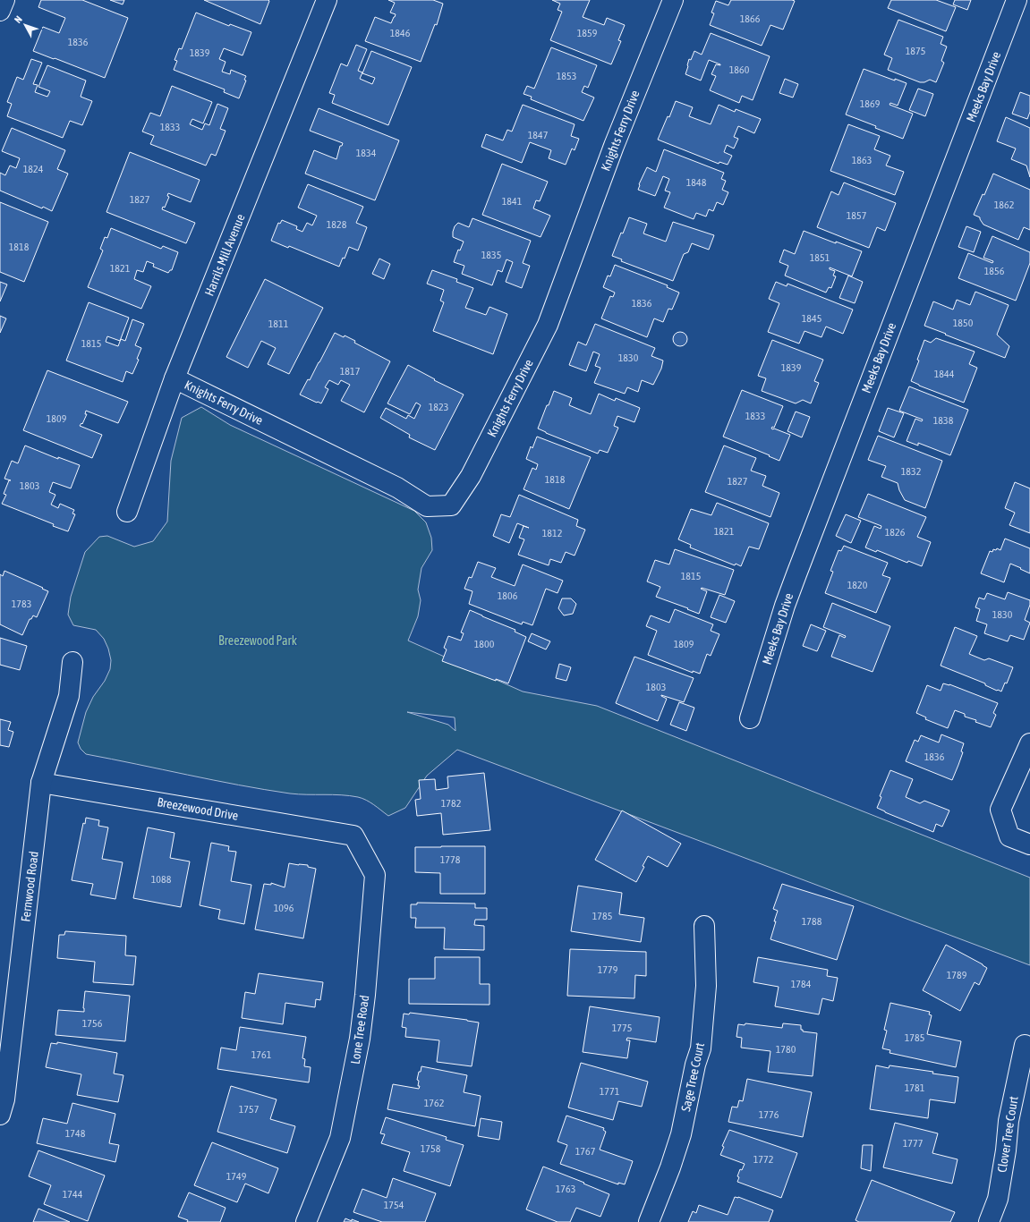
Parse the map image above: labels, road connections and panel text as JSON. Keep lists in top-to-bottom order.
{
  "streets": {
    "street": [
      "Meeks Bay Drive",
      "Knights Ferry Drive",
      "Harrils Mill Avenue",
      "Breezewood Drive",
      "Fernwood Road",
      "Lone Tree Road",
      "Sage Tree Court",
      "Clover Tree Court"
    ]
  },
  "crossings": [
    ["Knights Ferry Drive", "Harrils Mill Avenue"],
    ["Breezewood Drive", "Fernwood Road"],
    ["Breezewood Drive", "Lone Tree Road"]
  ],
  "parks": ["Breezewood Park"],
  "house_numbers": [
    "1866",
    "1846",
    "1859",
    "1836",
    "1875",
    "1839",
    "1860",
    "1853",
    "1869",
    "1833",
    "1847",
    "1834",
    "1863",
    "1824",
    "1848",
    "1827",
    "1841",
    "1862",
    "1857",
    "1828",
    "1818",
    "1835",
    "1851",
    "1821",
    "1856",
    "1836",
    "1845",
    "1850",
    "1811",
    "1815",
    "1830",
    "1839",
    "1817",
    "1844",
    "1823",
    "1833",
    "1809",
    "1838",
    "1832",
    "1818",
    "1827",
    "1803",
    "1821",
    "1826",
    "1812",
    "1815",
    "1820",
    "1806",
    "1783",
    "1830",
    "1800",
    "1809",
    "1803",
    "1836",
    "1782",
    "1778",
    "1088",
    "1096",
    "1785",
    "1788",
    "1779",
    "1789",
    "1784",
    "1756",
    "1775",
    "1785",
    "1780",
    "1761",
    "1781",
    "1771",
    "1762",
    "1757",
    "1776",
    "1748",
    "1777",
    "1758",
    "1767",
    "1772",
    "1749",
    "1763",
    "1744",
    "1754"
  ],
  "north": "top left"
}
